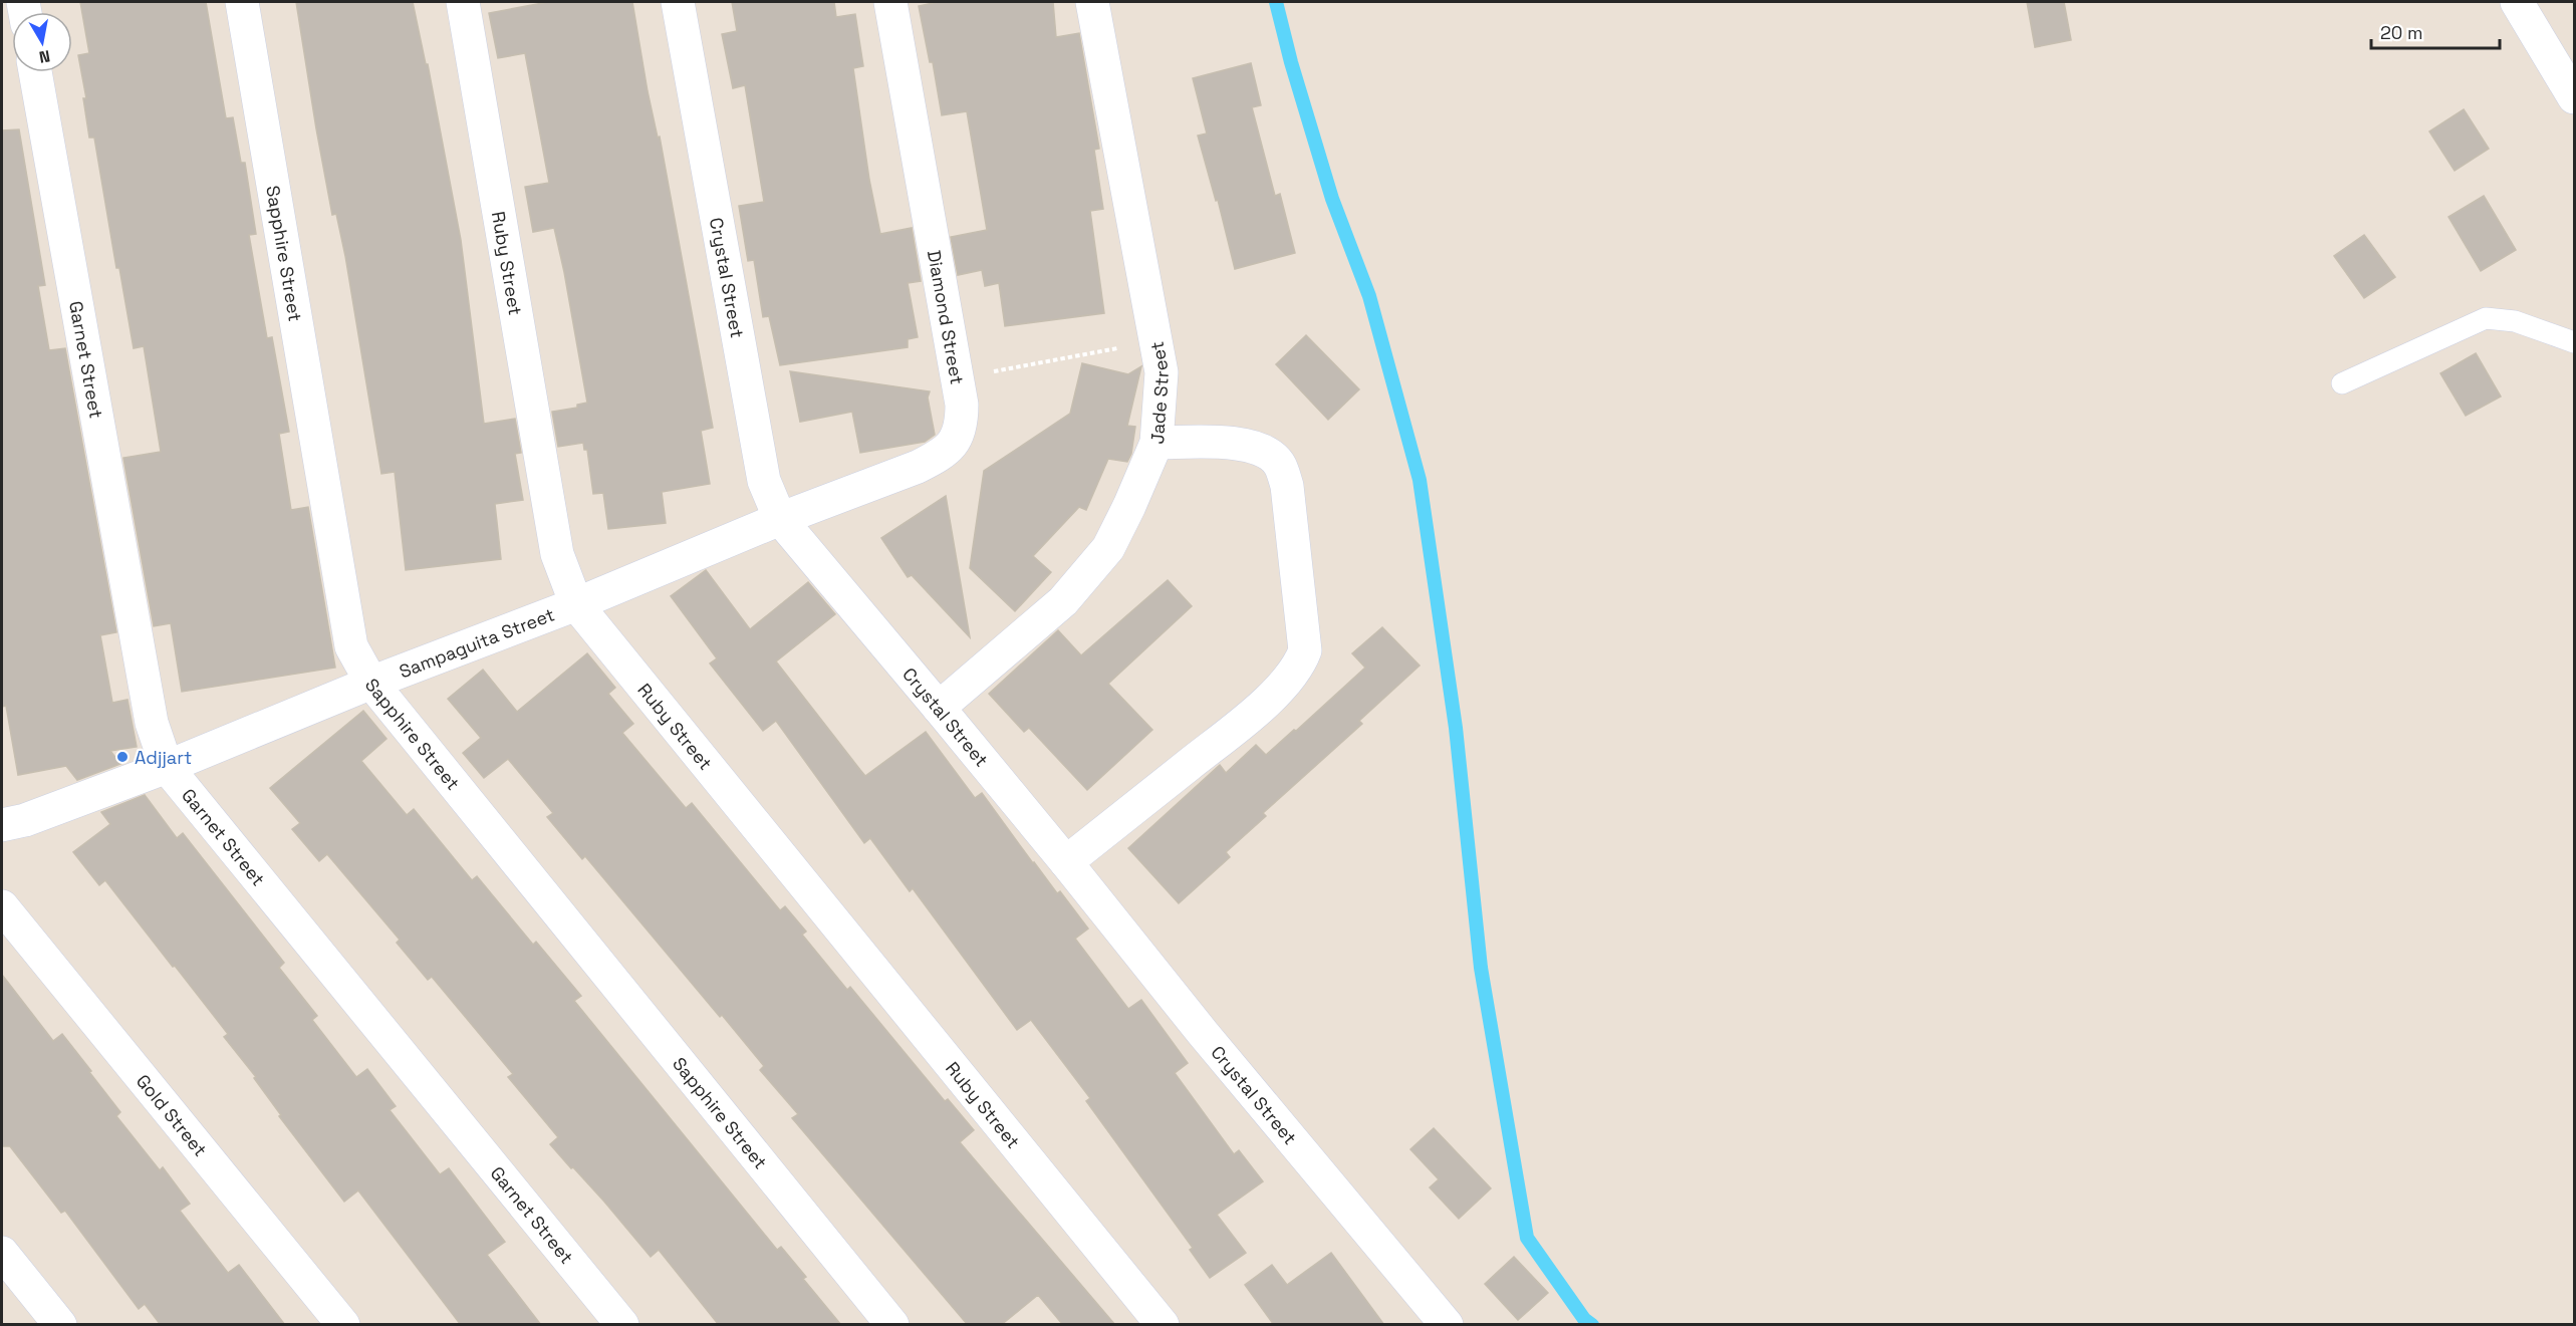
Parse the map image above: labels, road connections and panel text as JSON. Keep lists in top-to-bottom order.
{
  "streets": {
    "street": [
      "Sapphire Street",
      "Ruby Street",
      "Crystal Street",
      "Diamond Street",
      "Garnet Street",
      "Jade Street",
      "Sampaguita Street",
      "Gold Street"
    ]
  },
  "crossings": [
    ["Sapphire Street", "Sampaguita Street"],
    ["Ruby Street", "Sampaguita Street"],
    ["Crystal Street", "Diamond Street"],
    ["Crystal Street", "Jade Street"],
    ["Crystal Street", "Sampaguita Street"],
    ["Diamond Street", "Sampaguita Street"],
    ["Garnet Street", "Sampaguita Street"]
  ],
  "places": ["Adjjart"],
  "scale_bar": "20 m",
  "north": "bottom"
}
